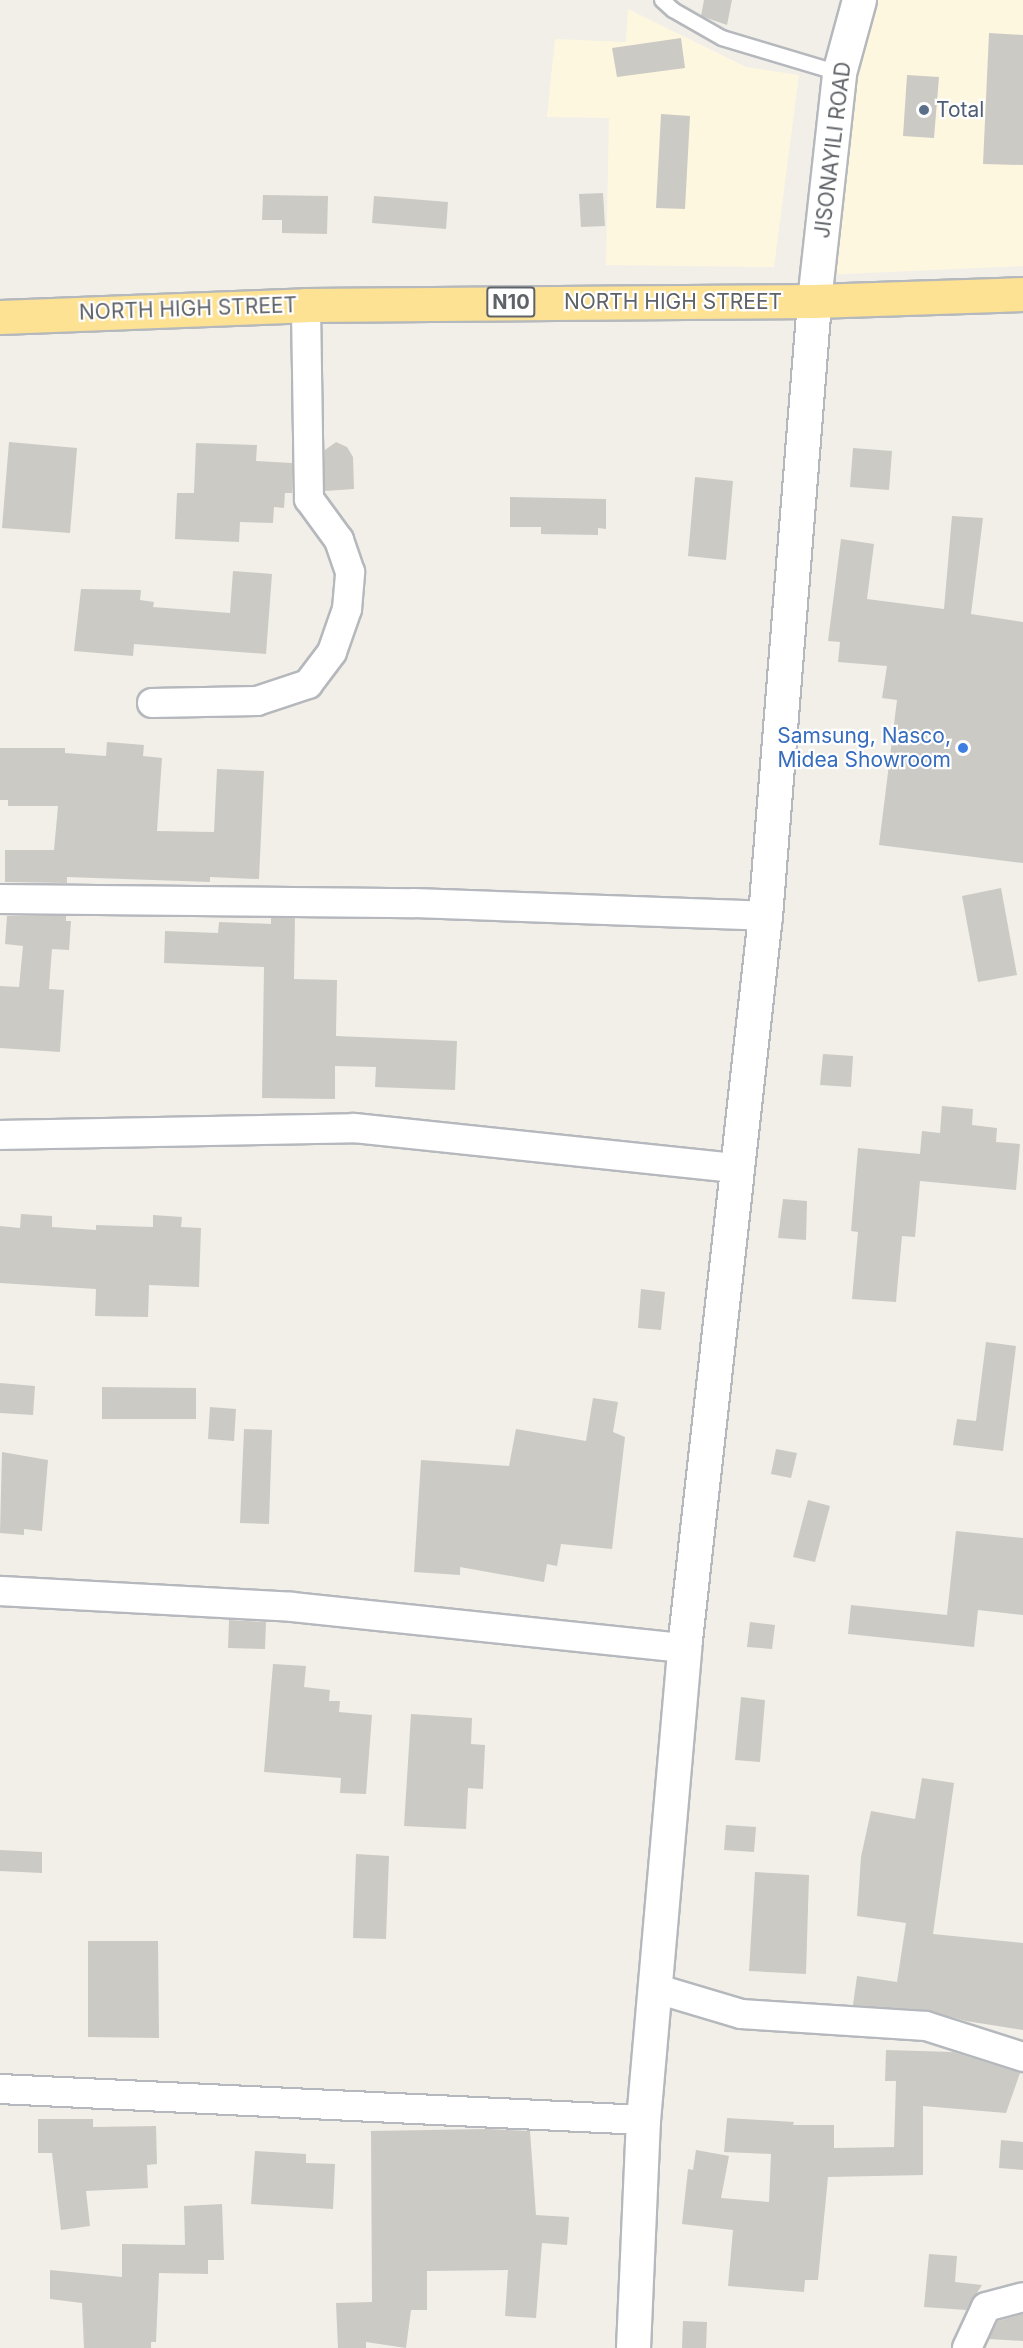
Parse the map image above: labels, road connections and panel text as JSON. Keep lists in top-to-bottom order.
{
  "streets": {
    "highway": ["N10", "NORTH HIGH STREET"],
    "street": ["JISONAYILI ROAD"]
  },
  "crossings": [
    ["JISONAYILI ROAD", "NORTH HIGH STREET"]
  ],
  "places": ["Total", "Samsung, Nasco, Midea Showroom"]
}
